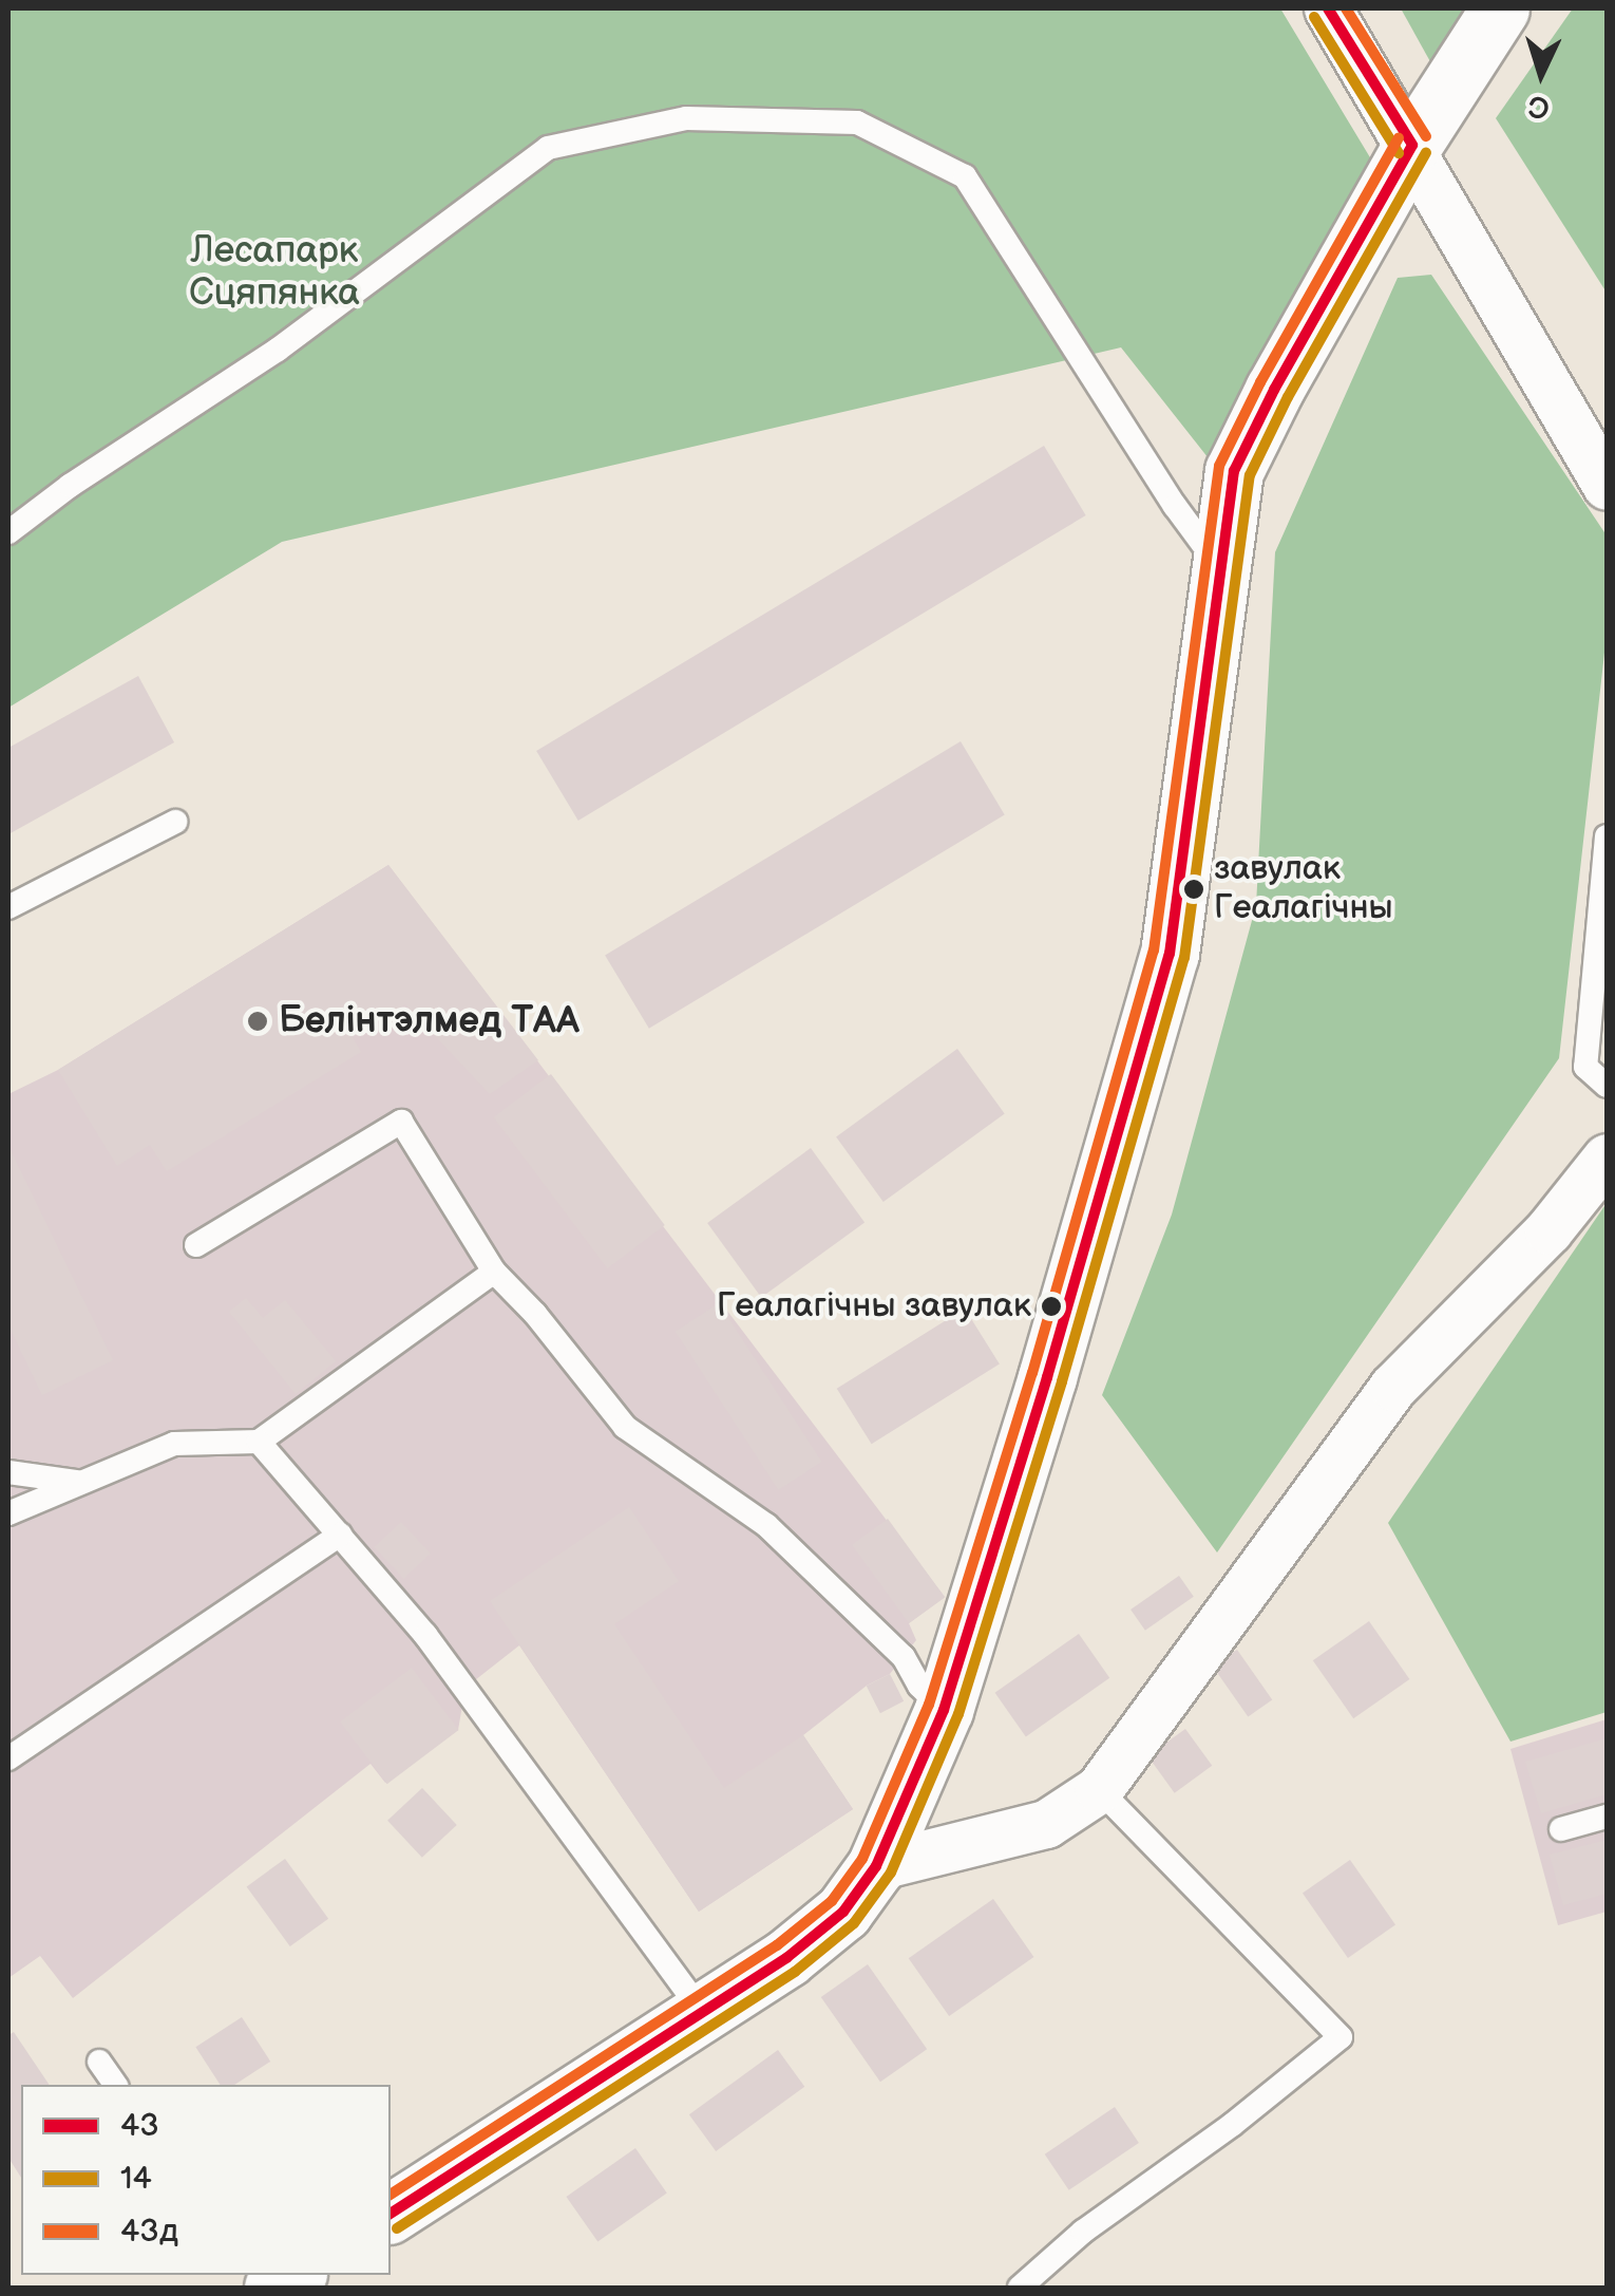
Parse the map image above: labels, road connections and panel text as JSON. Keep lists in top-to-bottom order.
{
  "parks": ["Лесапарк Сцяпянка"],
  "places": ["завулак Геалагічны", "Белінтэлмед ТАА", "Геалагічны завулак"],
  "lines": ["transit line 43", "transit line 43д", "transit line 14"],
  "legend": ["43", "14", "43д"],
  "north": "bottom"
}
